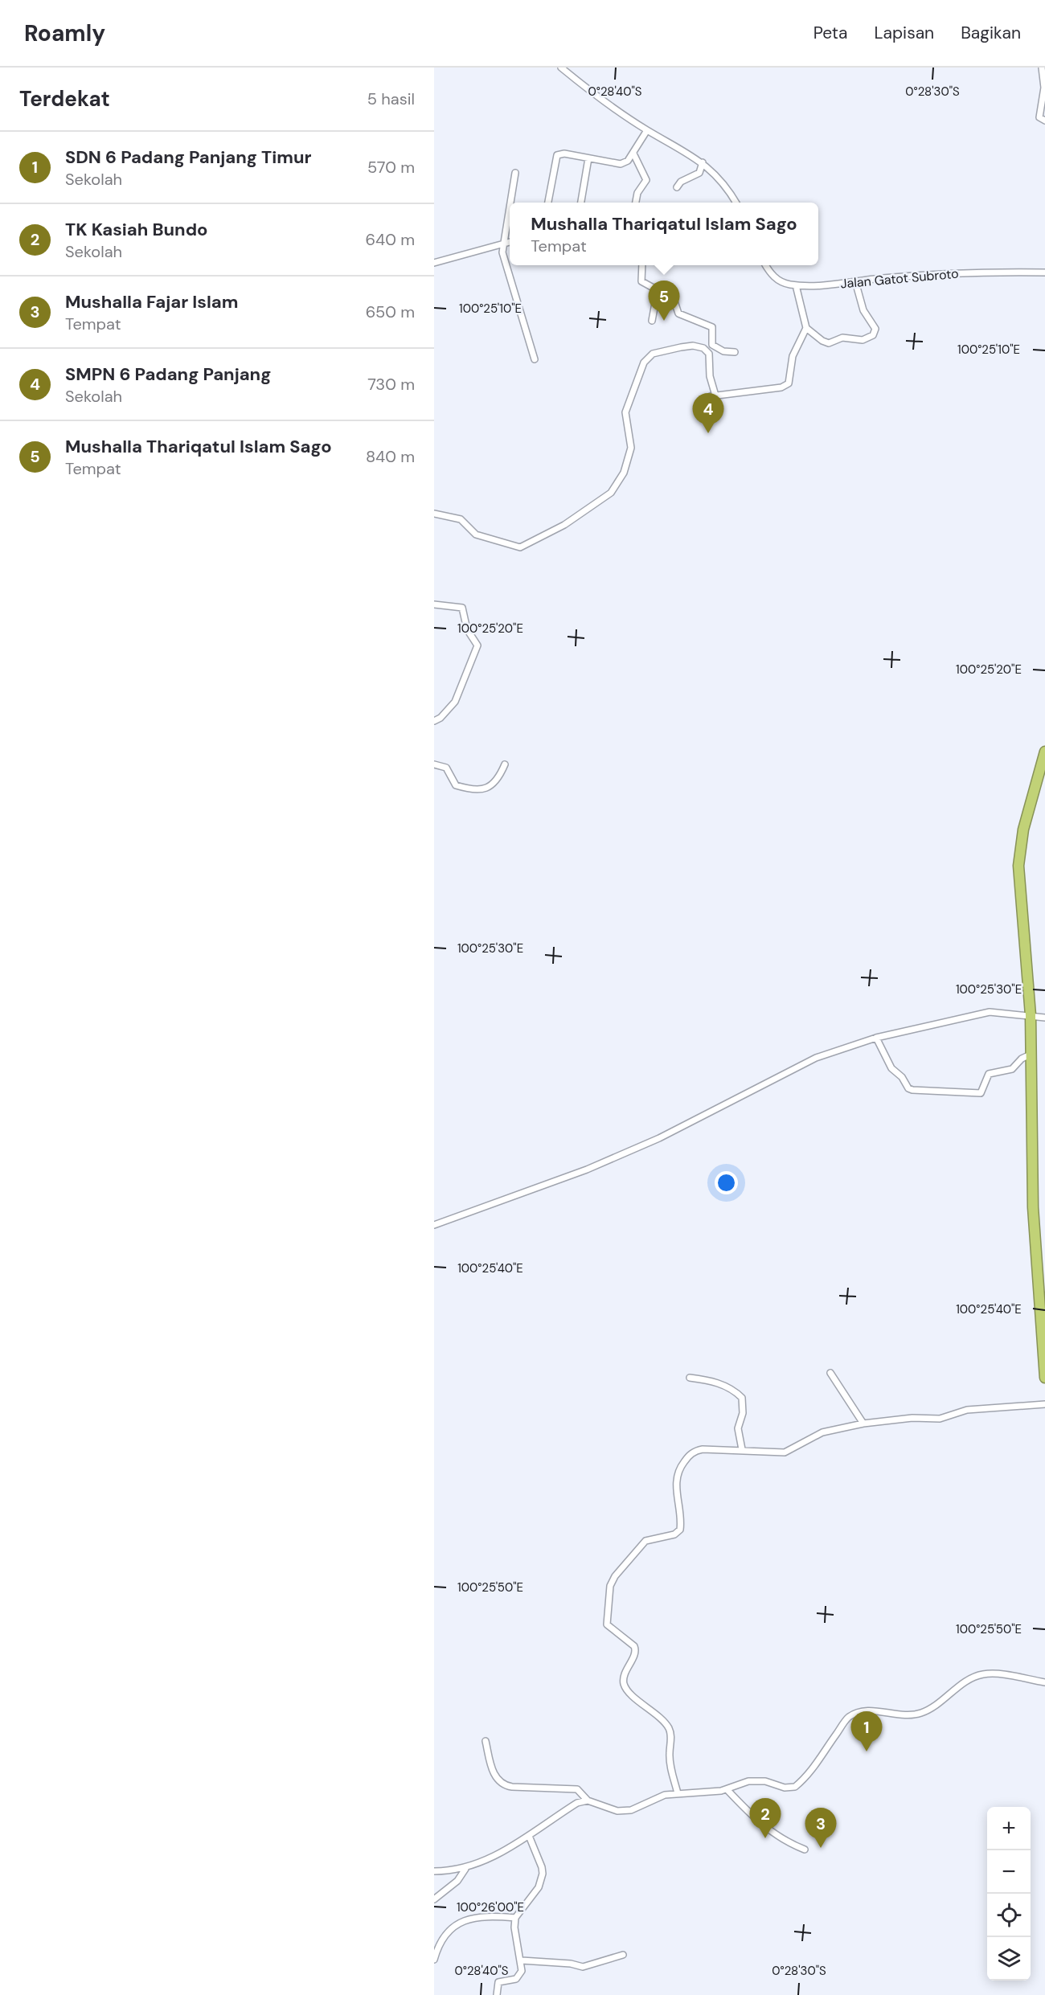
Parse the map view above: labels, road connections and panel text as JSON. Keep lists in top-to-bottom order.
{
  "streets": {
    "street": ["Jalan Gatot Subroto"]
  },
  "page": {
    "header": "Roamly",
    "nav": ["Peta", "Lapisan", "Bagikan"],
    "heading": ["Terdekat", "5 hasil"],
    "list": [
      {
        "mark": "1",
        "name": "SDN 6 Padang Panjang Timur",
        "note": "Sekolah",
        "value": "570 m"
      },
      {
        "mark": "2",
        "name": "TK Kasiah Bundo",
        "note": "Sekolah",
        "value": "640 m"
      },
      {
        "mark": "3",
        "name": "Mushalla Fajar Islam",
        "note": "Tempat",
        "value": "650 m"
      },
      {
        "mark": "4",
        "name": "SMPN 6 Padang Panjang",
        "note": "Sekolah",
        "value": "730 m"
      },
      {
        "mark": "5",
        "name": "Mushalla Thariqatul Islam Sago",
        "note": "Tempat",
        "value": "840 m"
      }
    ],
    "popup": ["Mushalla Thariqatul Islam Sago", "Tempat"],
    "pins": [
      "5",
      "4",
      "1",
      "2",
      "3"
    ],
    "map_buttons": ["+", "−"]
  },
  "coordinates": [
    "0°28'40\"S",
    "0°28'30\"S",
    "100°25'10\"E",
    "100°25'20\"E",
    "100°25'30\"E",
    "100°25'40\"E",
    "100°25'50\"E",
    "100°26'00\"E"
  ]
}
